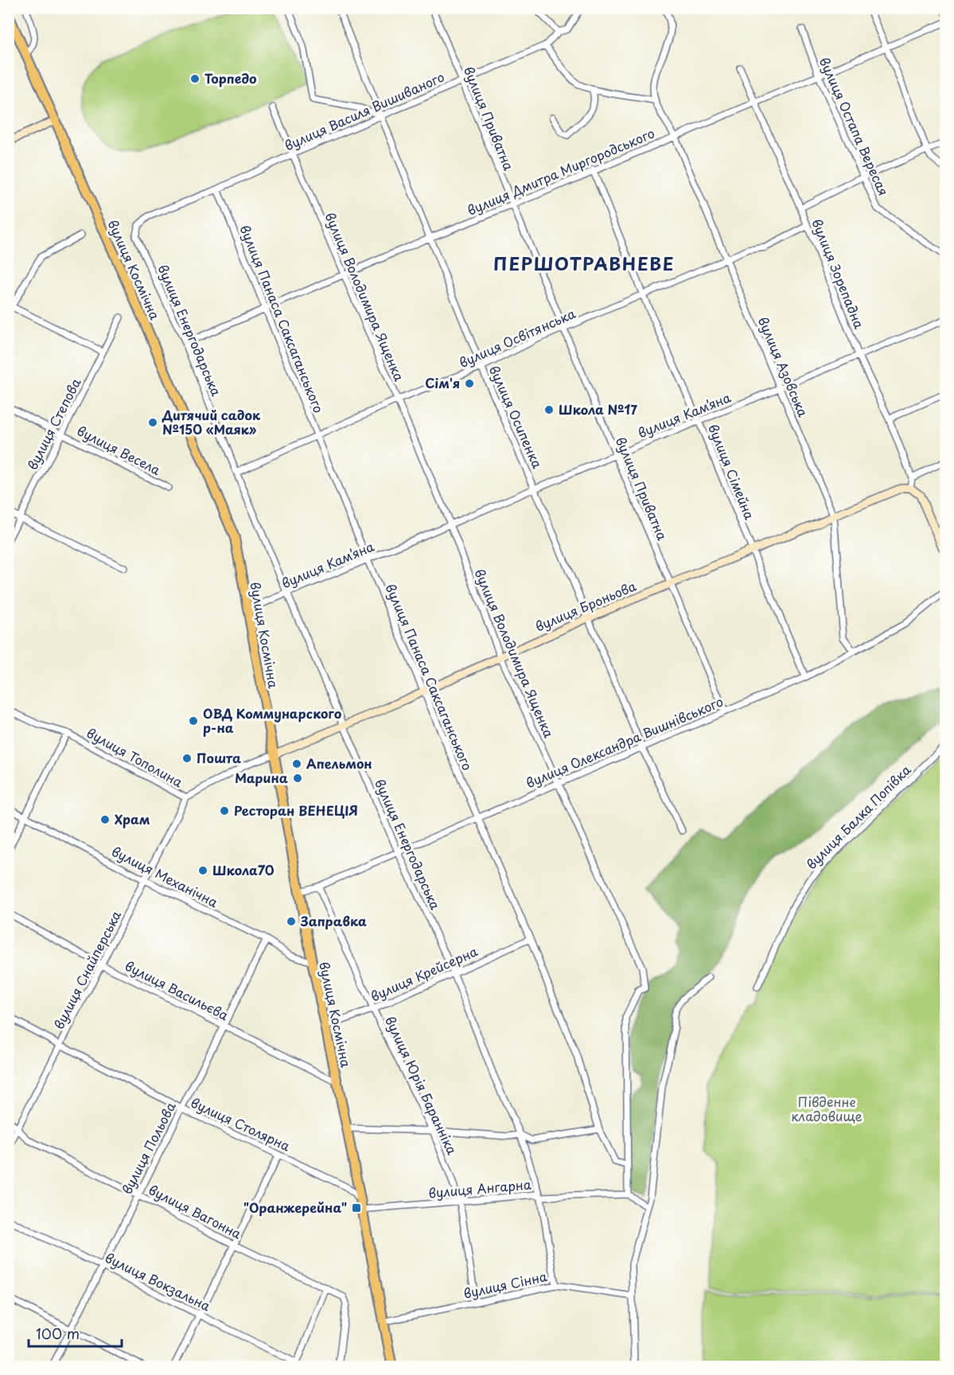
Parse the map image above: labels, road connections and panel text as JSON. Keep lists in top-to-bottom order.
{
  "streets": {
    "main road": ["вулиця Космічна"],
    "street": [
      "вулиця Василя Вишиваного",
      "вулиця Приватна",
      "вулиця Остапа Вересая",
      "вулиця Дмитра Миргородського",
      "вулиця Зорепадна",
      "вулиця Володимира Ященка",
      "вулиця Панаса Саксаганського",
      "вулиця Енергодарська",
      "вулиця Освітянська",
      "вулиця Азовська",
      "вулиця Кам’яна",
      "вулиця Осипенка",
      "вулиця Степова",
      "вулиця Весела",
      "вулиця Сімейна",
      "вулиця Броньова",
      "вулиця Олександра Вишнівського",
      "вулиця Тополина",
      "вулиця Балка Попівка",
      "вулиця Механічна",
      "вулиця Снайперська",
      "вулиця Крейсерна",
      "вулиця Васильєва",
      "вулиця Юрія Баранніка",
      "вулиця Столярна",
      "вулиця Польова",
      "вулиця Ангарна",
      "вулиця Вагонна",
      "вулиця Вокзальна",
      "вулиця Сінна"
    ]
  },
  "crossings": [
    ["вулиця Василя Вишиваного", "вулиця Приватна"],
    ["вулиця Василя Вишиваного", "вулиця Володимира Ященка"],
    ["вулиця Василя Вишиваного", "вулиця Панаса Саксаганського"],
    ["вулиця Василя Вишиваного", "вулиця Енергодарська"],
    ["вулиця Василя Вишиваного", "вулиця Осипенка"],
    ["вулиця Приватна", "вулиця Дмитра Миргородського"],
    ["вулиця Приватна", "вулиця Освітянська"],
    ["вулиця Приватна", "вулиця Кам’яна"],
    ["вулиця Приватна", "вулиця Броньова"],
    ["вулиця Приватна", "вулиця Олександра Вишнівського"],
    ["вулиця Остапа Вересая", "вулиця Дмитра Миргородського"],
    ["вулиця Дмитра Миргородського", "вулиця Зорепадна"],
    ["вулиця Дмитра Миргородського", "вулиця Володимира Ященка"],
    ["вулиця Дмитра Миргородського", "вулиця Панаса Саксаганського"],
    ["вулиця Дмитра Миргородського", "вулиця Енергодарська"],
    ["вулиця Дмитра Миргородського", "вулиця Азовська"],
    ["вулиця Дмитра Миргородського", "вулиця Осипенка"],
    ["вулиця Дмитра Миргородського", "вулиця Сімейна"],
    ["вулиця Космічна", "вулиця Кам’яна"],
    ["вулиця Космічна", "вулиця Броньова"],
    ["вулиця Космічна", "вулиця Олександра Вишнівського"],
    ["вулиця Космічна", "вулиця Тополина"],
    ["вулиця Космічна", "вулиця Механічна"],
    ["вулиця Космічна", "вулиця Крейсерна"],
    ["вулиця Космічна", "вулиця Васильєва"],
    ["вулиця Космічна", "вулиця Столярна"],
    ["вулиця Космічна", "вулиця Ангарна"],
    ["вулиця Космічна", "вулиця Сінна"],
    ["вулиця Зорепадна", "вулиця Освітянська"],
    ["вулиця Зорепадна", "вулиця Кам’яна"],
    ["вулиця Володимира Ященка", "вулиця Панаса Саксаганського"],
    ["вулиця Володимира Ященка", "вулиця Освітянська"],
    ["вулиця Володимира Ященка", "вулиця Кам’яна"],
    ["вулиця Володимира Ященка", "вулиця Броньова"],
    ["вулиця Володимира Ященка", "вулиця Олександра Вишнівського"],
    ["вулиця Володимира Ященка", "вулиця Ангарна"],
    ["вулиця Панаса Саксаганського", "вулиця Освітянська"],
    ["вулиця Панаса Саксаганського", "вулиця Кам’яна"],
    ["вулиця Панаса Саксаганського", "вулиця Броньова"],
    ["вулиця Панаса Саксаганського", "вулиця Олександра Вишнівського"],
    ["вулиця Панаса Саксаганського", "вулиця Крейсерна"],
    ["вулиця Енергодарська", "вулиця Освітянська"],
    ["вулиця Енергодарська", "вулиця Кам’яна"],
    ["вулиця Енергодарська", "вулиця Броньова"],
    ["вулиця Енергодарська", "вулиця Олександра Вишнівського"],
    ["вулиця Енергодарська", "вулиця Крейсерна"],
    ["вулиця Енергодарська", "вулиця Ангарна"],
    ["вулиця Енергодарська", "вулиця Сінна"],
    ["вулиця Освітянська", "вулиця Азовська"],
    ["вулиця Освітянська", "вулиця Осипенка"],
    ["вулиця Освітянська", "вулиця Сімейна"],
    ["вулиця Азовська", "вулиця Кам’яна"],
    ["вулиця Азовська", "вулиця Броньова"],
    ["вулиця Азовська", "вулиця Олександра Вишнівського"],
    ["вулиця Кам’яна", "вулиця Осипенка"],
    ["вулиця Кам’яна", "вулиця Сімейна"],
    ["вулиця Осипенка", "вулиця Броньова"],
    ["вулиця Осипенка", "вулиця Олександра Вишнівського"],
    ["вулиця Степова", "вулиця Весела"],
    ["вулиця Сімейна", "вулиця Броньова"],
    ["вулиця Сімейна", "вулиця Олександра Вишнівського"],
    ["вулиця Броньова", "вулиця Тополина"],
    ["вулиця Олександра Вишнівського", "вулиця Юрія Баранніка"],
    ["вулиця Тополина", "вулиця Снайперська"],
    ["вулиця Механічна", "вулиця Снайперська"],
    ["вулиця Механічна", "вулиця Польова"],
    ["вулиця Снайперська", "вулиця Васильєва"],
    ["вулиця Снайперська", "вулиця Столярна"],
    ["вулиця Снайперська", "вулиця Вагонна"],
    ["вулиця Крейсерна", "вулиця Юрія Баранніка"],
    ["вулиця Васильєва", "вулиця Польова"],
    ["вулиця Юрія Баранніка", "вулиця Ангарна"],
    ["вулиця Юрія Баранніка", "вулиця Сінна"],
    ["вулиця Столярна", "вулиця Польова"],
    ["вулиця Польова", "вулиця Вагонна"],
    ["вулиця Польова", "вулиця Вокзальна"]
  ],
  "districts": ["ПЕРШОТРАВНЕВЕ"],
  "parks": ["Південне кладовище"],
  "places": {
    "other": [
      "Торпедо",
      "Сім'я",
      "Школа №17",
      "Дитячий садок №150 «Маяк»",
      "ОВД Коммунарского р-на",
      "Пошта",
      "Апельмон",
      "Марина",
      "Ресторан ВЕНЕЦІЯ",
      "Храм",
      "Школа70",
      "Заправка"
    ],
    "transit": ["\"Оранжерейна\""]
  },
  "scale_bar": "100 m"
}
